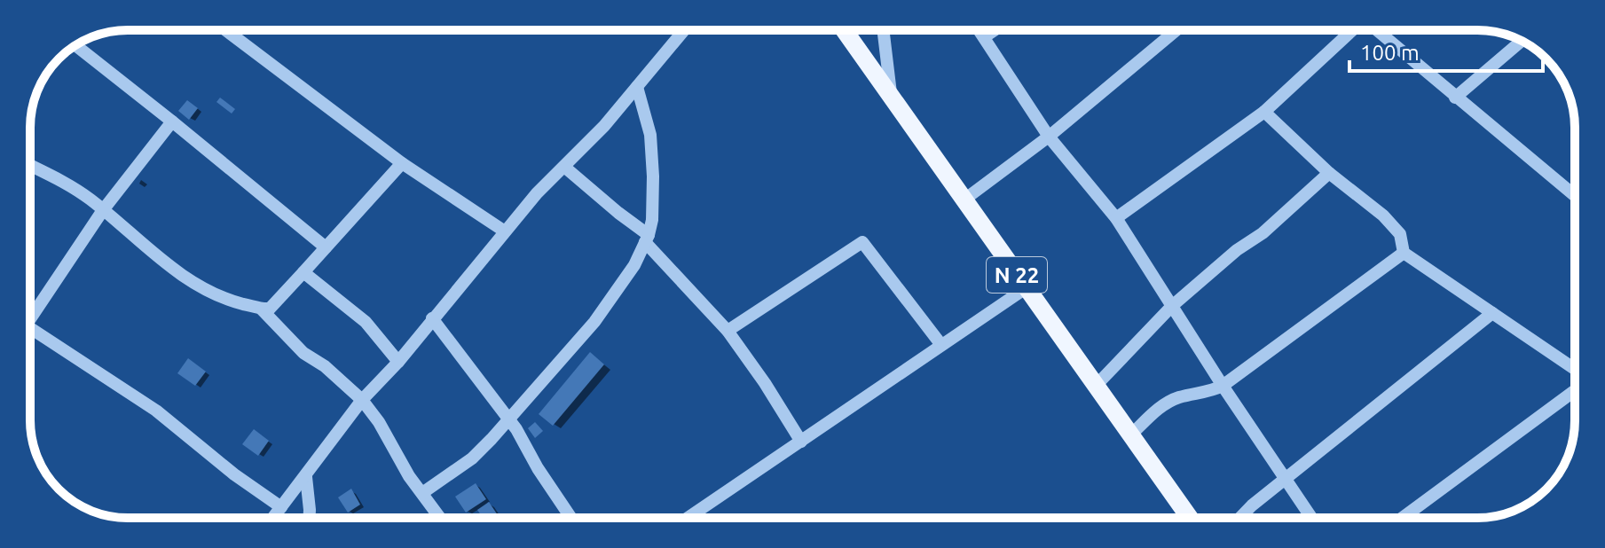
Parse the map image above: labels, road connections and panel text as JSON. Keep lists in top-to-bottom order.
{
  "streets": {
    "main road": ["N 22"]
  },
  "scale_bar": "100 m"
}
